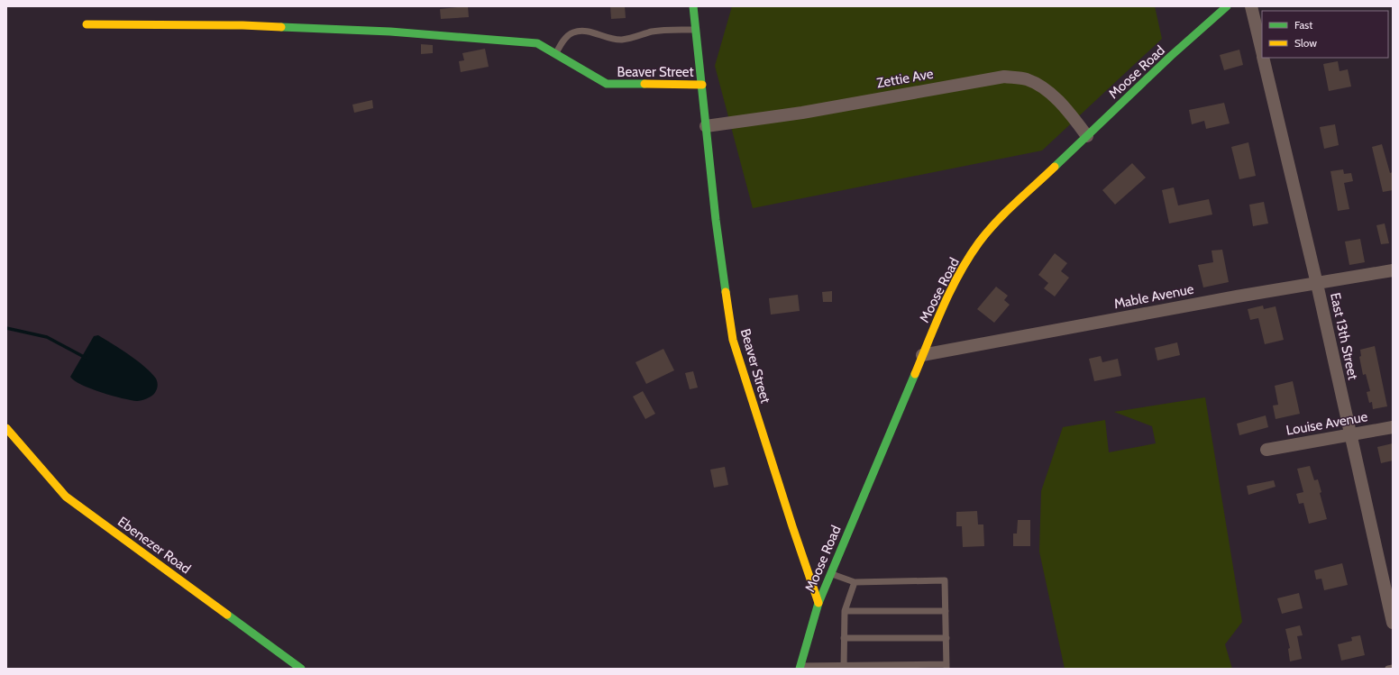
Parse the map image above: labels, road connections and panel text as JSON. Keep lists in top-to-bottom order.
{
  "streets": {
    "street": [
      "Beaver Street",
      "Moose Road",
      "Zettie Ave",
      "Mable Avenue",
      "East 13th Street",
      "Louise Avenue",
      "Ebenezer Road"
    ]
  },
  "crossings": [
    ["Beaver Street", "Moose Road"],
    ["Beaver Street", "Zettie Ave"],
    ["Moose Road", "Zettie Ave"],
    ["Moose Road", "Mable Avenue"],
    ["Mable Avenue", "East 13th Street"],
    ["East 13th Street", "Louise Avenue"]
  ],
  "legend": ["Fast", "Slow"]
}
